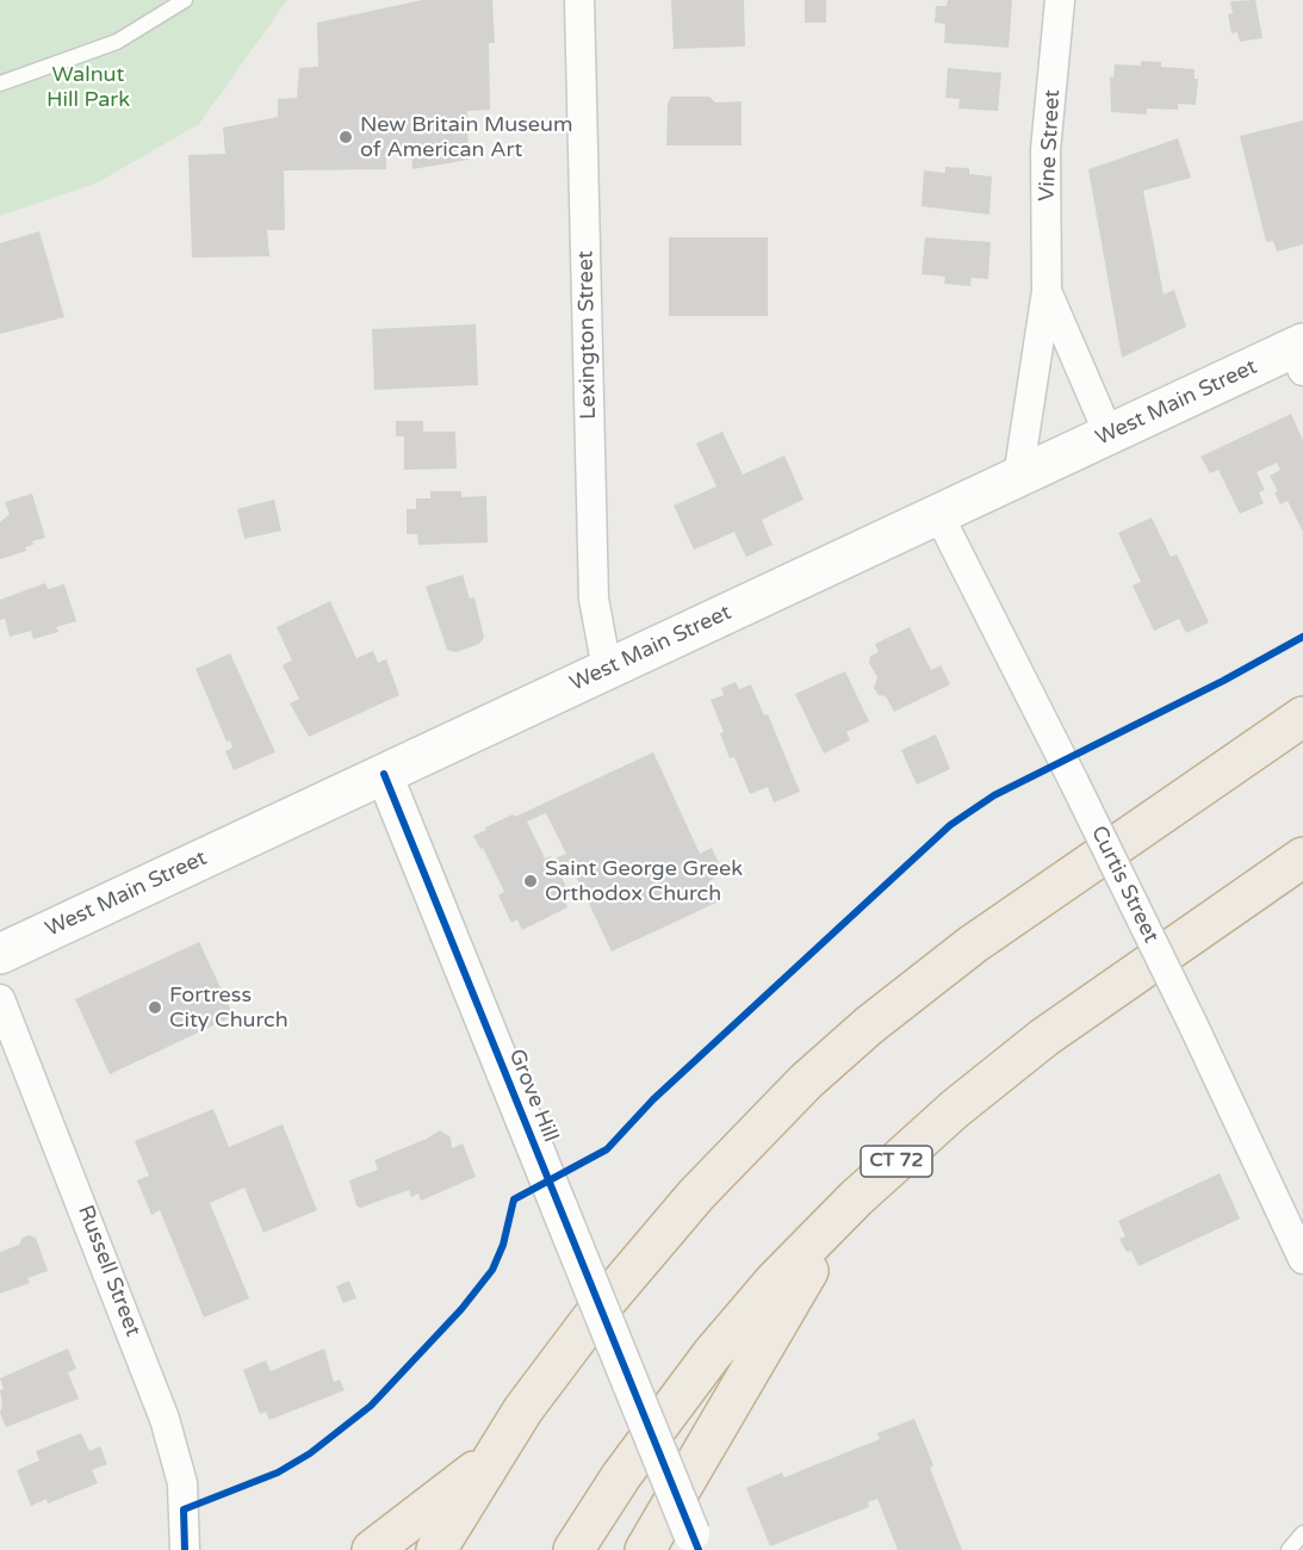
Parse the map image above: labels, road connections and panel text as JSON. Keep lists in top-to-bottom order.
{
  "streets": {
    "highway": ["CT 72"],
    "main road": ["West Main Street"],
    "street": [
      "Vine Street",
      "Lexington Street",
      "Curtis Street",
      "Grove Hill",
      "Russell Street"
    ]
  },
  "crossings": [
    ["Vine Street", "West Main Street"],
    ["Lexington Street", "West Main Street"],
    ["West Main Street", "Curtis Street"],
    ["West Main Street", "Grove Hill"]
  ],
  "parks": ["Walnut Hill Park"],
  "places": ["New Britain Museum of American Art", "Saint George Greek Orthodox Church", "Fortress City Church"]
}
